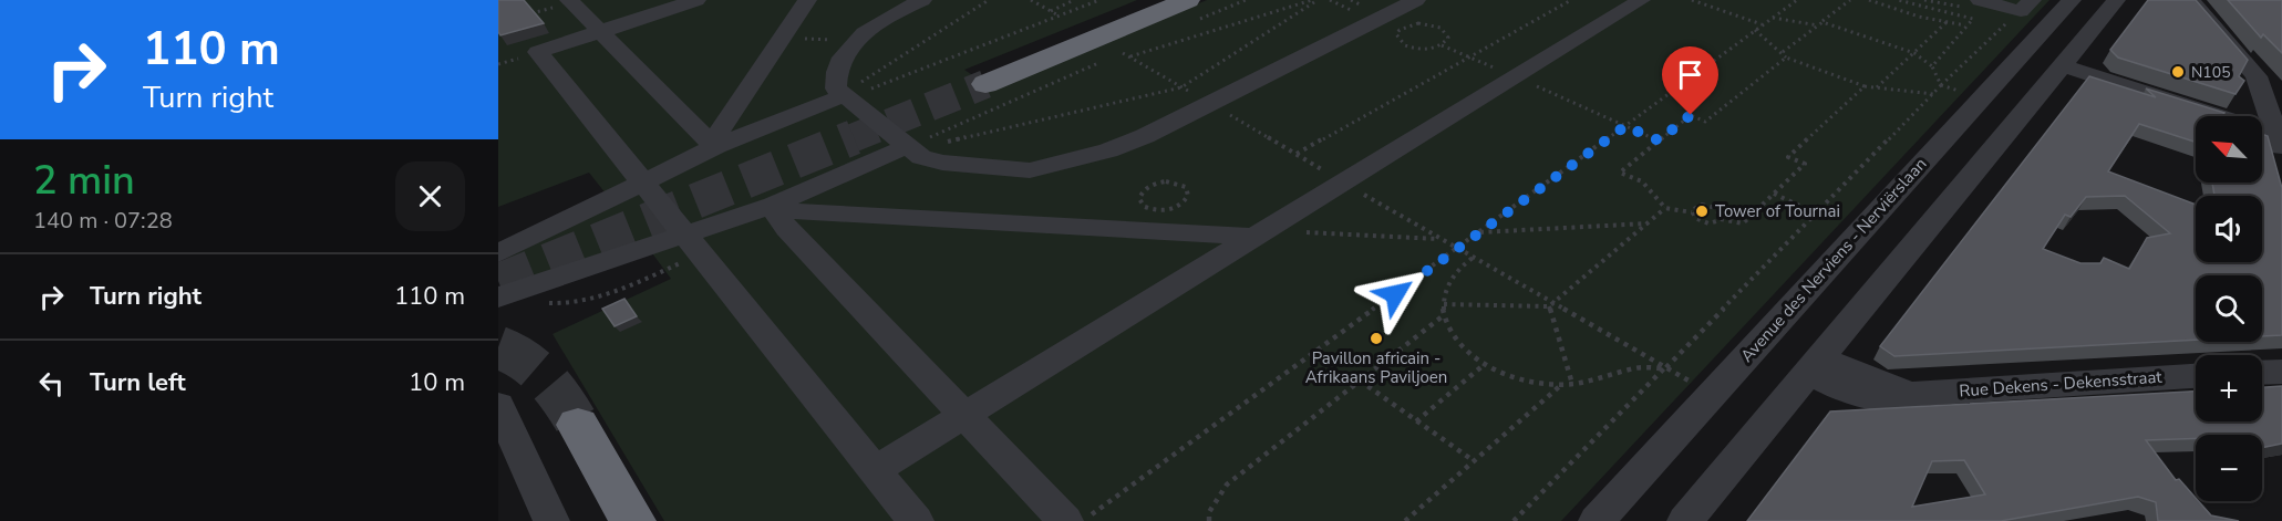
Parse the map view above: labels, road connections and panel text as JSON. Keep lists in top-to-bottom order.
{
  "streets": {
    "street": ["Avenue des Nerviens - Nerviërslaan", "Rue Dekens - Dekensstraat"]
  },
  "places": ["N105", "Tower of Tournai", "Pavillon africain - Afrikaans Paviljoen"],
  "north": "top left",
  "page": {
    "turn": ["110 m", "Turn right"],
    "map_buttons": ["+", "−"],
    "heading": ["2 min", "140 m · 07:28"],
    "list": [
      {
        "name": "Turn right",
        "value": "110 m"
      },
      {
        "name": "Turn left",
        "value": "10 m"
      }
    ]
  }
}
